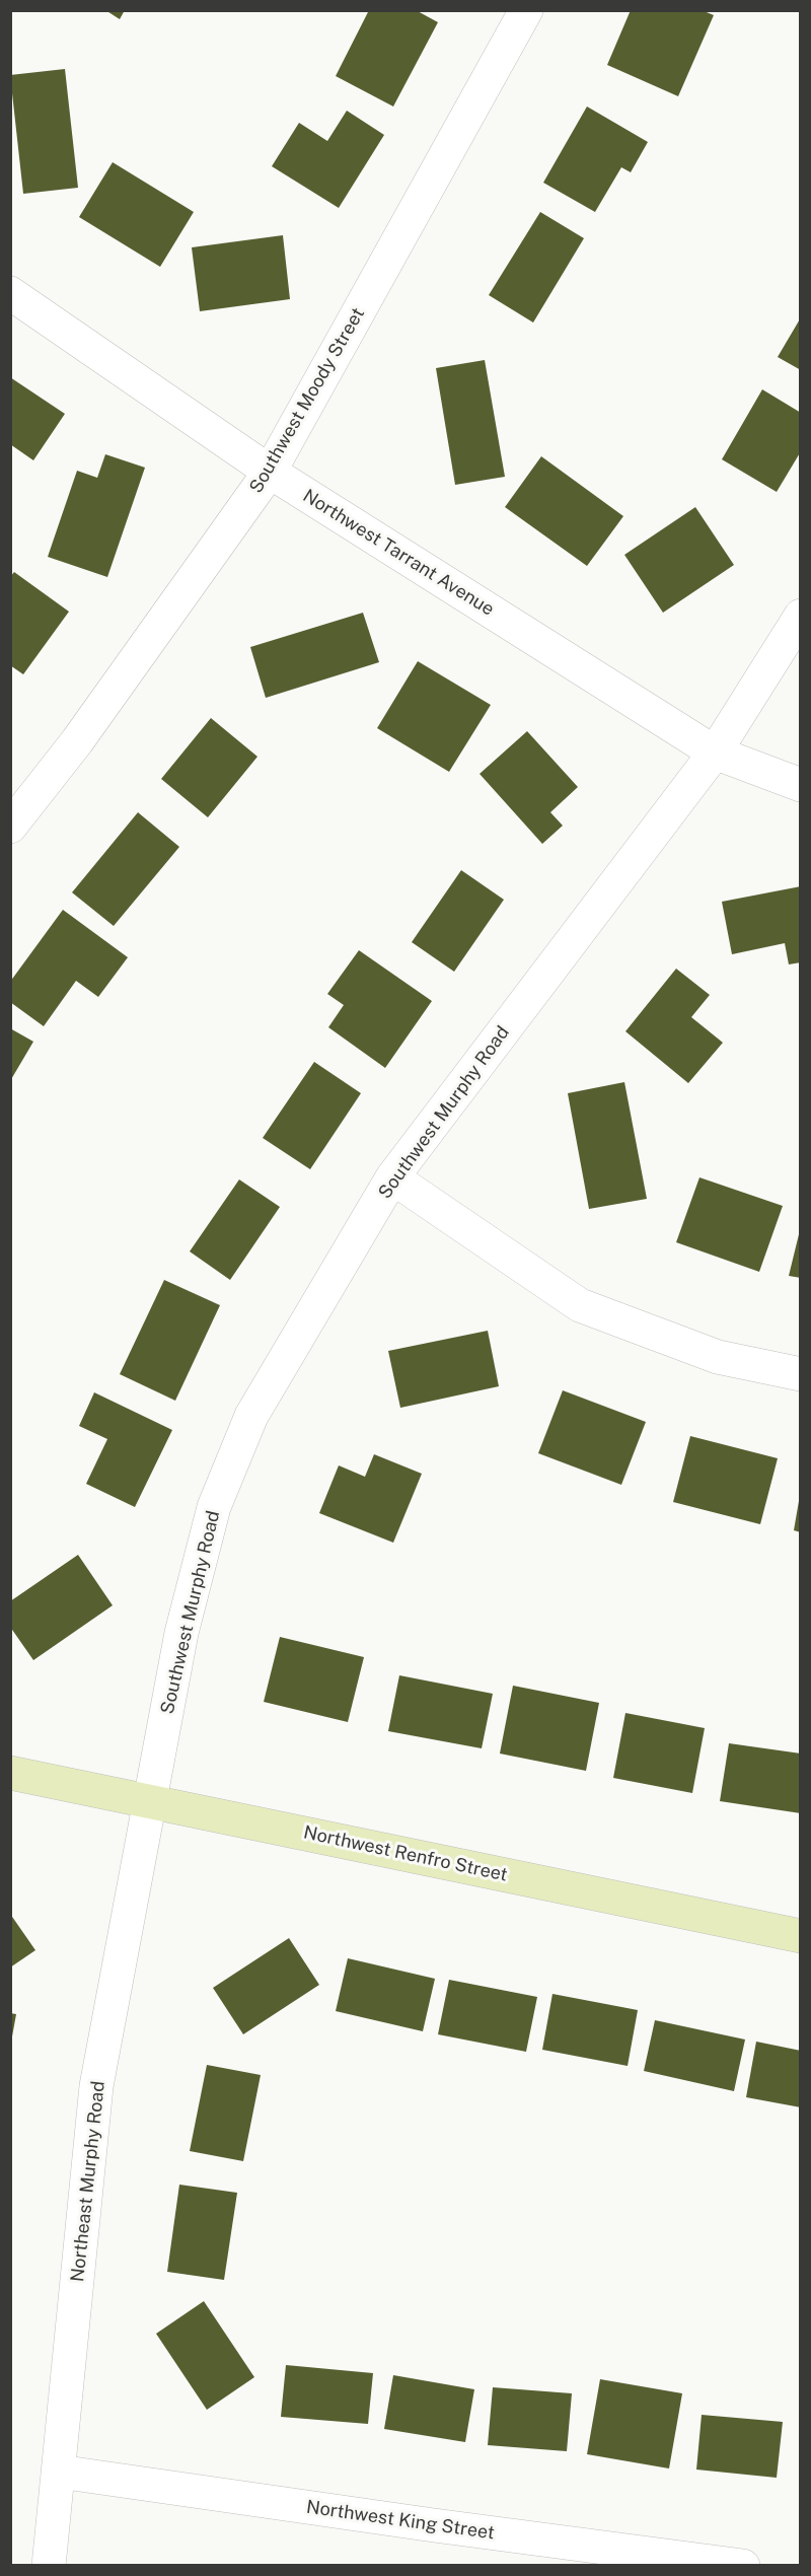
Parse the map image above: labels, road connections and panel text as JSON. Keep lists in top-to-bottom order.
{
  "streets": {
    "main road": ["Northwest Renfro Street"],
    "street": [
      "Southwest Moody Street",
      "Northwest Tarrant Avenue",
      "Southwest Murphy Road",
      "Northeast Murphy Road",
      "Northwest King Street"
    ]
  },
  "crossings": [
    ["Southwest Moody Street", "Northwest Tarrant Avenue"],
    ["Northwest Tarrant Avenue", "Southwest Murphy Road"],
    ["Southwest Murphy Road", "Northwest Renfro Street"],
    ["Southwest Murphy Road", "Northeast Murphy Road"],
    ["Northwest Renfro Street", "Northeast Murphy Road"],
    ["Northeast Murphy Road", "Northwest King Street"]
  ]
}
